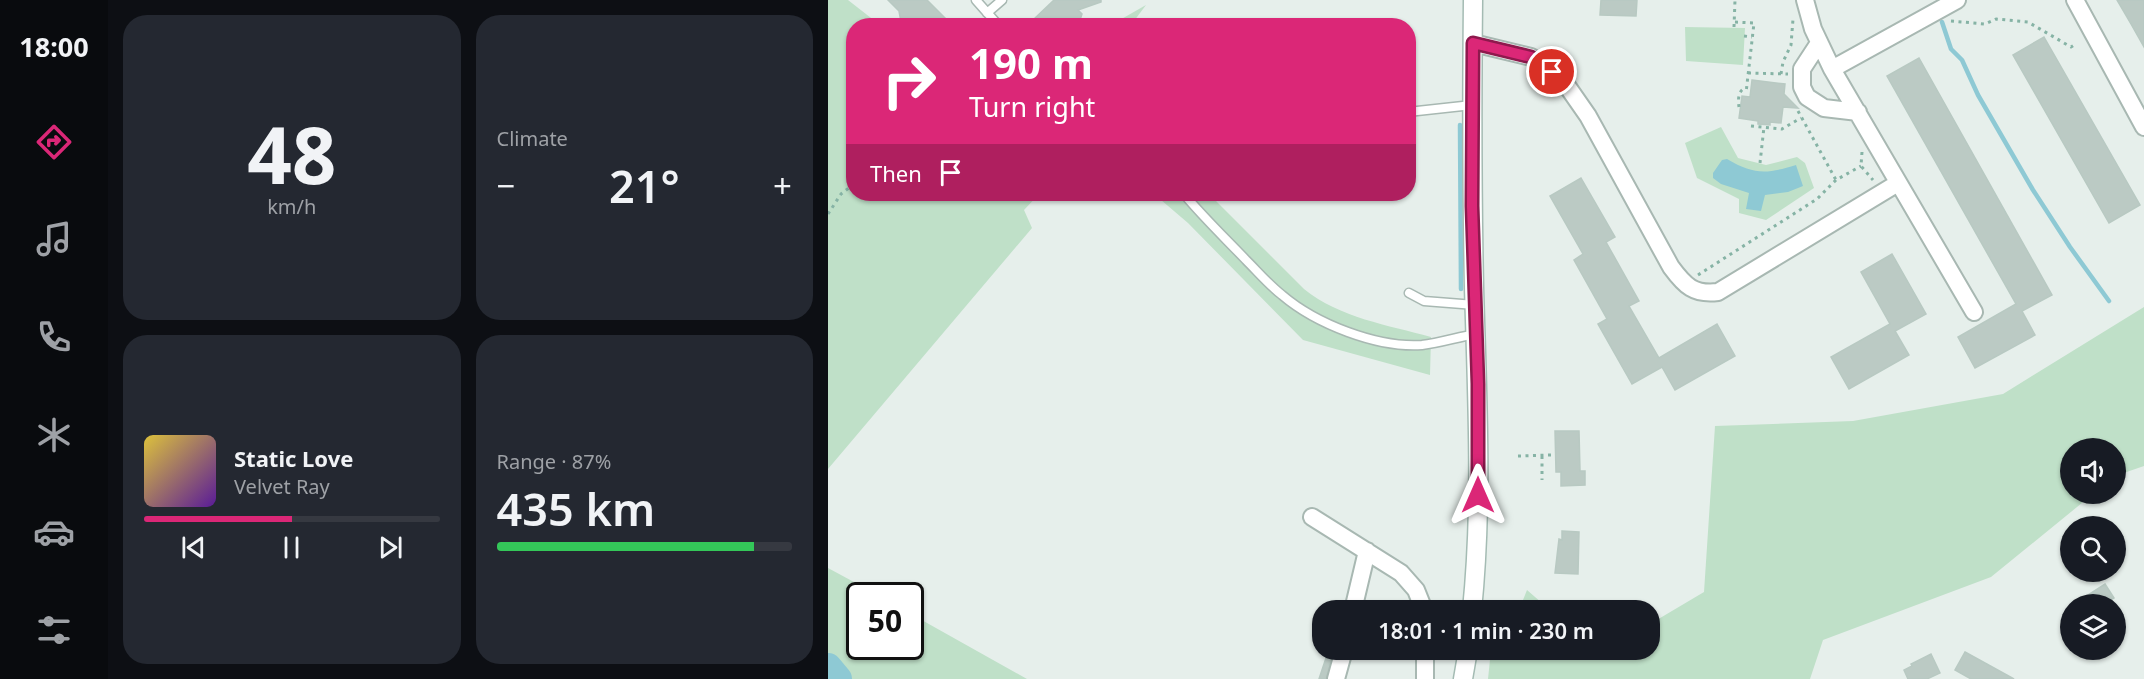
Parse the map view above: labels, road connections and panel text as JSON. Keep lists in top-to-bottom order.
{
  "page": {
    "tabs": "18:00",
    "tile": [
      ["48", "km/h"],
      "Climate",
      ["Range · 87%", "435 km"]
    ],
    "turn": ["190 m", "Turn right"],
    "then": "Then",
    "heat": ["−", "21°", "+"],
    "song": ["Static Love", "Velvet Ray"],
    "limit": "50",
    "trip": "18:01 · 1 min · 230 m"
  }
}
